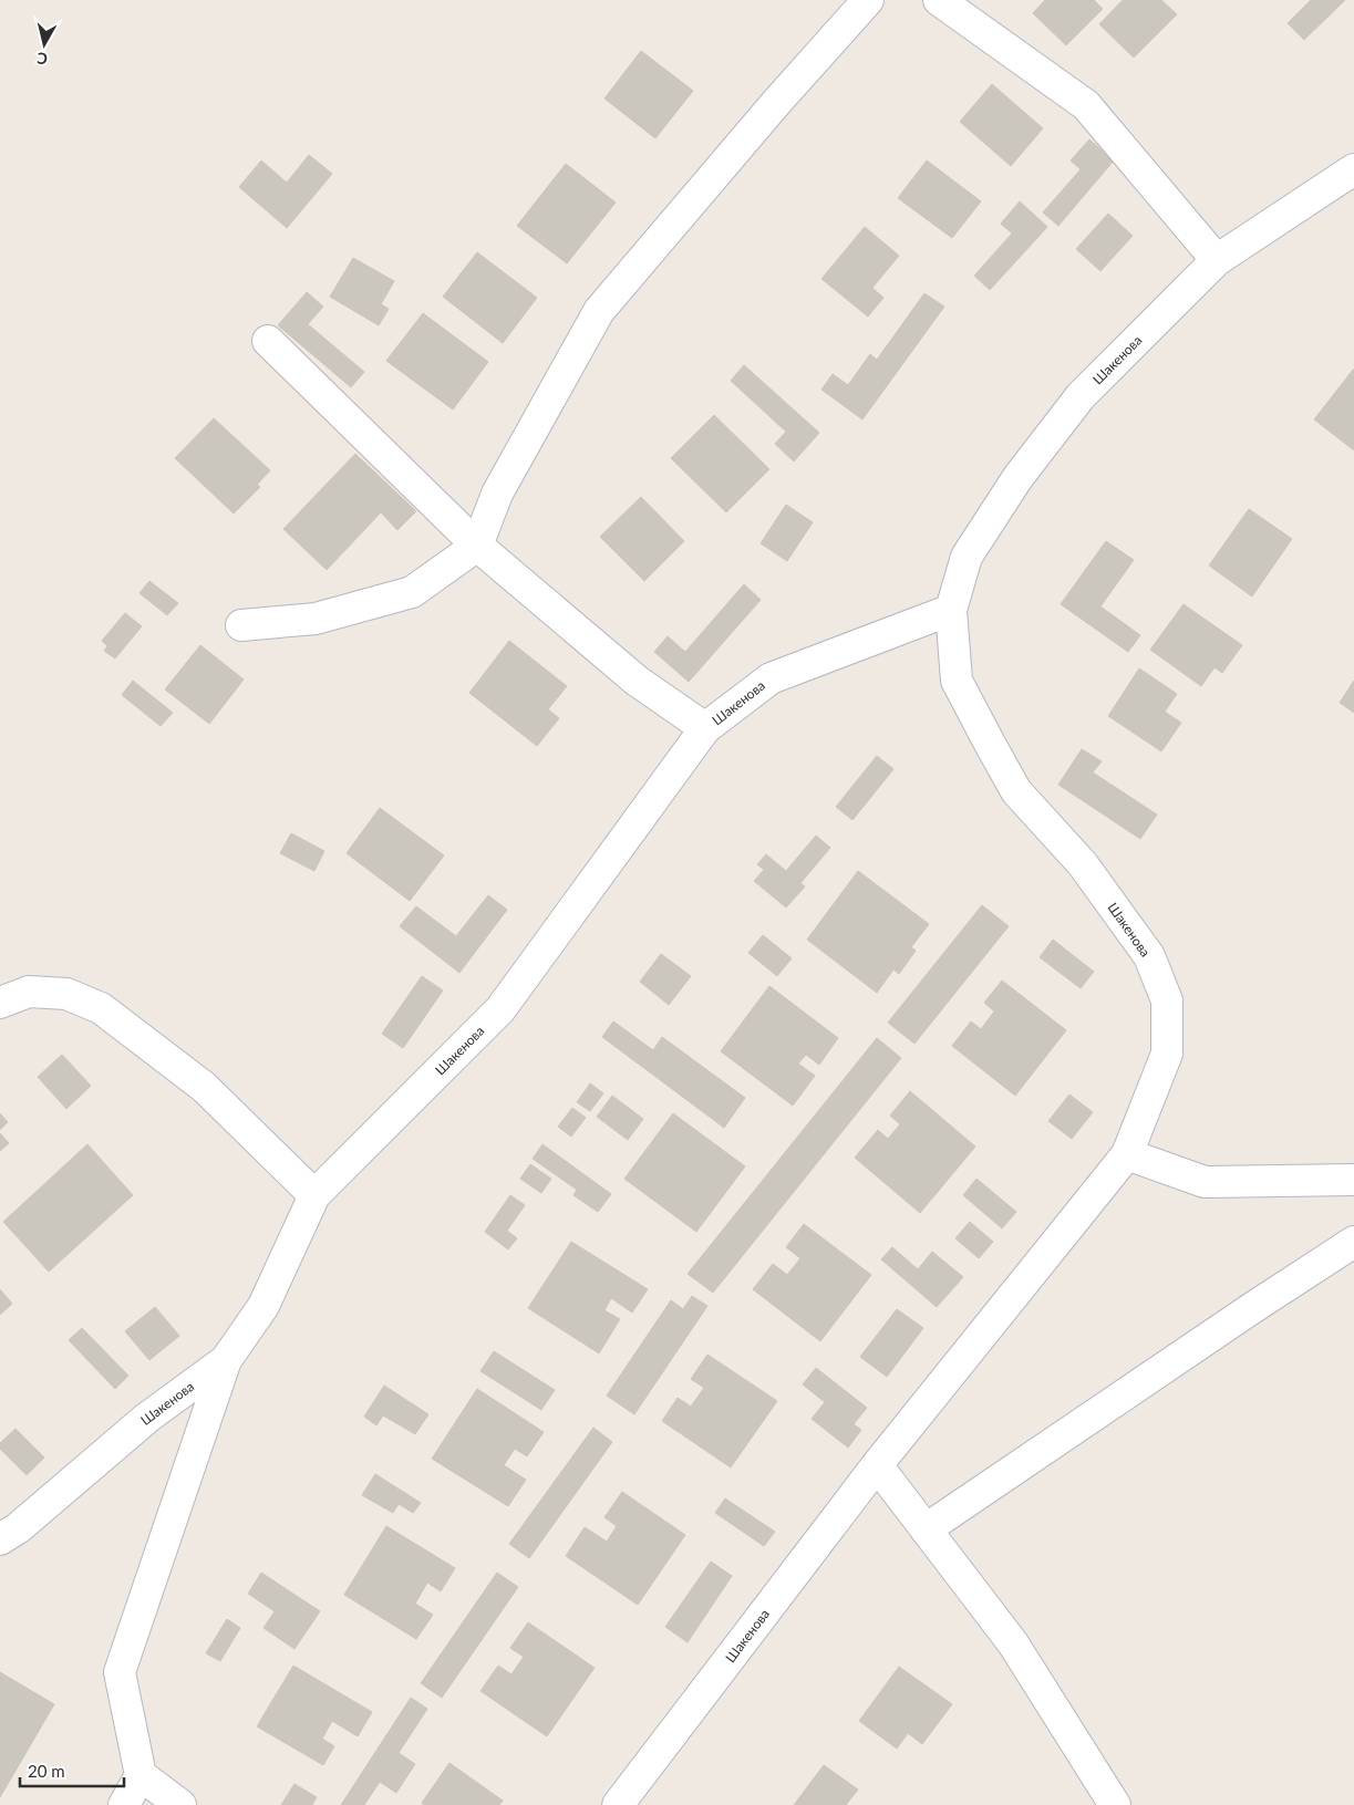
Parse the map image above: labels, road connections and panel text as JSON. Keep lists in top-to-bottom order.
{
  "streets": {
    "street": ["Шакенова"]
  },
  "scale_bar": "20 m",
  "north": "bottom"
}
